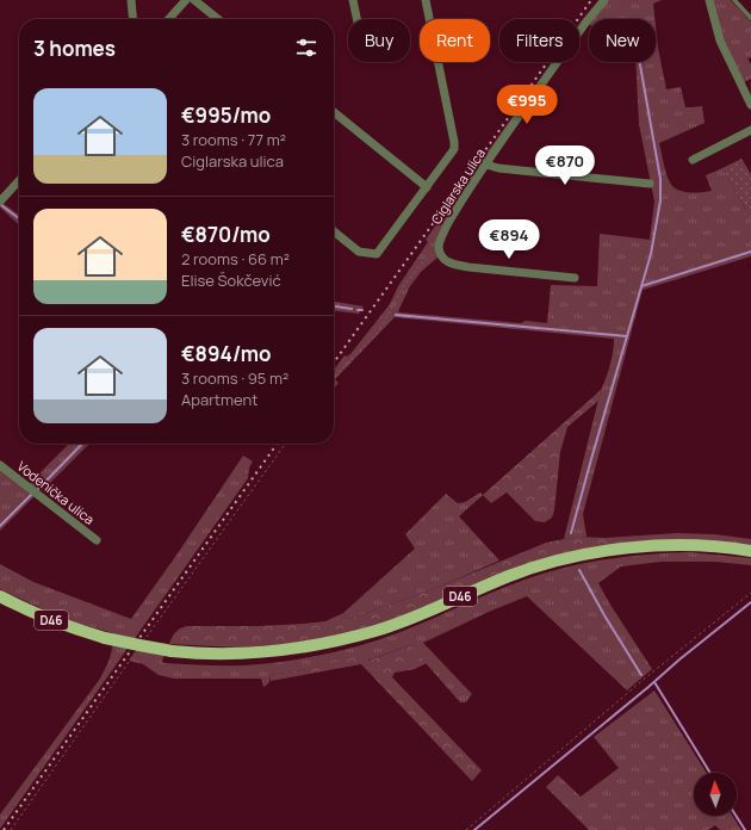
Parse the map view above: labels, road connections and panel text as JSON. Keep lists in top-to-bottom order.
{
  "streets": {
    "main road": ["D46"],
    "street": ["Ciglarska ulica", "Vodenička ulica"]
  },
  "north": "top",
  "page": {
    "chip": [
      "Buy",
      "Rent",
      "Filters",
      "New"
    ],
    "heading": "3 homes",
    "list": [
      {
        "name": "€995/mo",
        "note": "3 rooms · 77 m² · Ciglarska ulica"
      },
      {
        "name": "€870/mo",
        "note": "2 rooms · 66 m² · Elise Šokčević"
      },
      {
        "name": "€894/mo",
        "note": "3 rooms · 95 m² · Apartment"
      }
    ],
    "price": ["€995", "€870", "€894"]
  }
}
